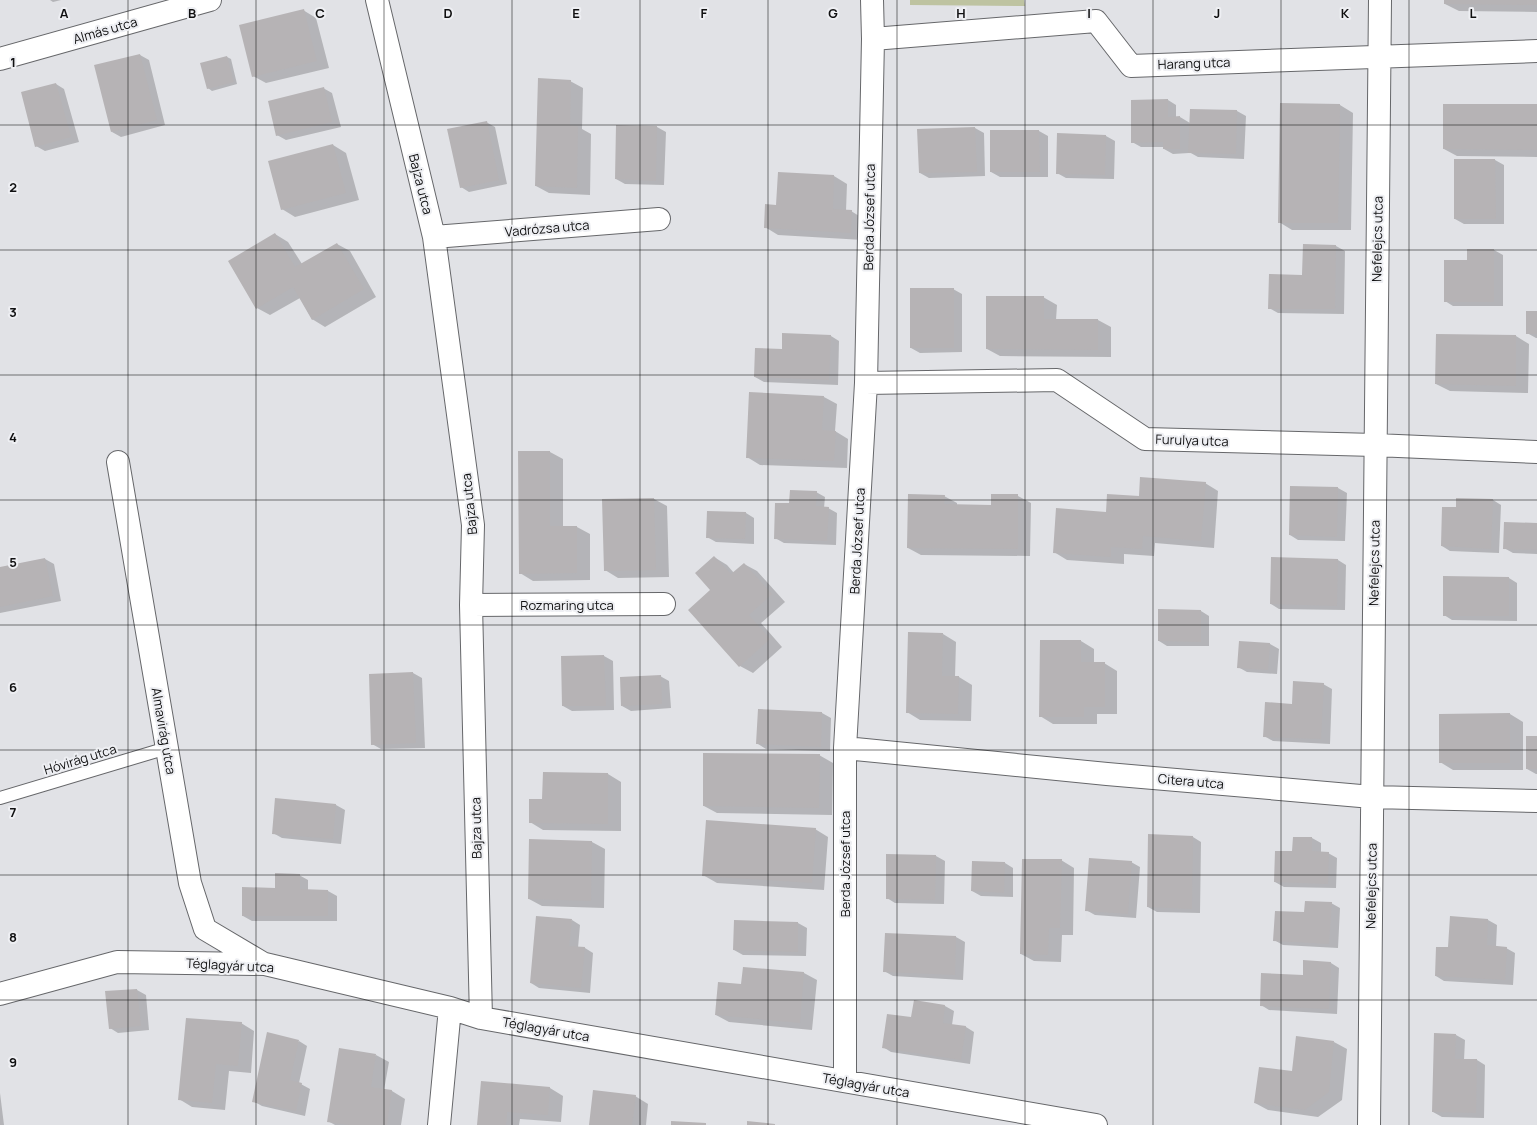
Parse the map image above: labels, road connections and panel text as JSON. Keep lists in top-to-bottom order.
{
  "streets": {
    "street": [
      "Almás utca",
      "Harang utca",
      "Bajza utca",
      "Berda József utca",
      "Vadrózsa utca",
      "Nefelejcs utca",
      "Furulya utca",
      "Rozmaring utca",
      "Almavirág utca",
      "Citera utca",
      "Téglagyár utca"
    ],
    "lane": ["Hóvirág utca"]
  },
  "crossings": [
    ["Harang utca", "Berda József utca"],
    ["Harang utca", "Nefelejcs utca"],
    ["Bajza utca", "Vadrózsa utca"],
    ["Bajza utca", "Rozmaring utca"],
    ["Bajza utca", "Téglagyár utca"],
    ["Berda József utca", "Furulya utca"],
    ["Berda József utca", "Citera utca"],
    ["Berda József utca", "Téglagyár utca"],
    ["Nefelejcs utca", "Furulya utca"],
    ["Nefelejcs utca", "Citera utca"],
    ["Almavirág utca", "Hóvirág utca"],
    ["Almavirág utca", "Téglagyár utca"]
  ],
  "grid": {
    "columns": [
      "A",
      "B",
      "C",
      "D",
      "E",
      "F",
      "G",
      "H",
      "I",
      "J",
      "K",
      "L"
    ],
    "rows": [
      "1",
      "2",
      "3",
      "4",
      "5",
      "6",
      "7",
      "8",
      "9"
    ]
  }
}
